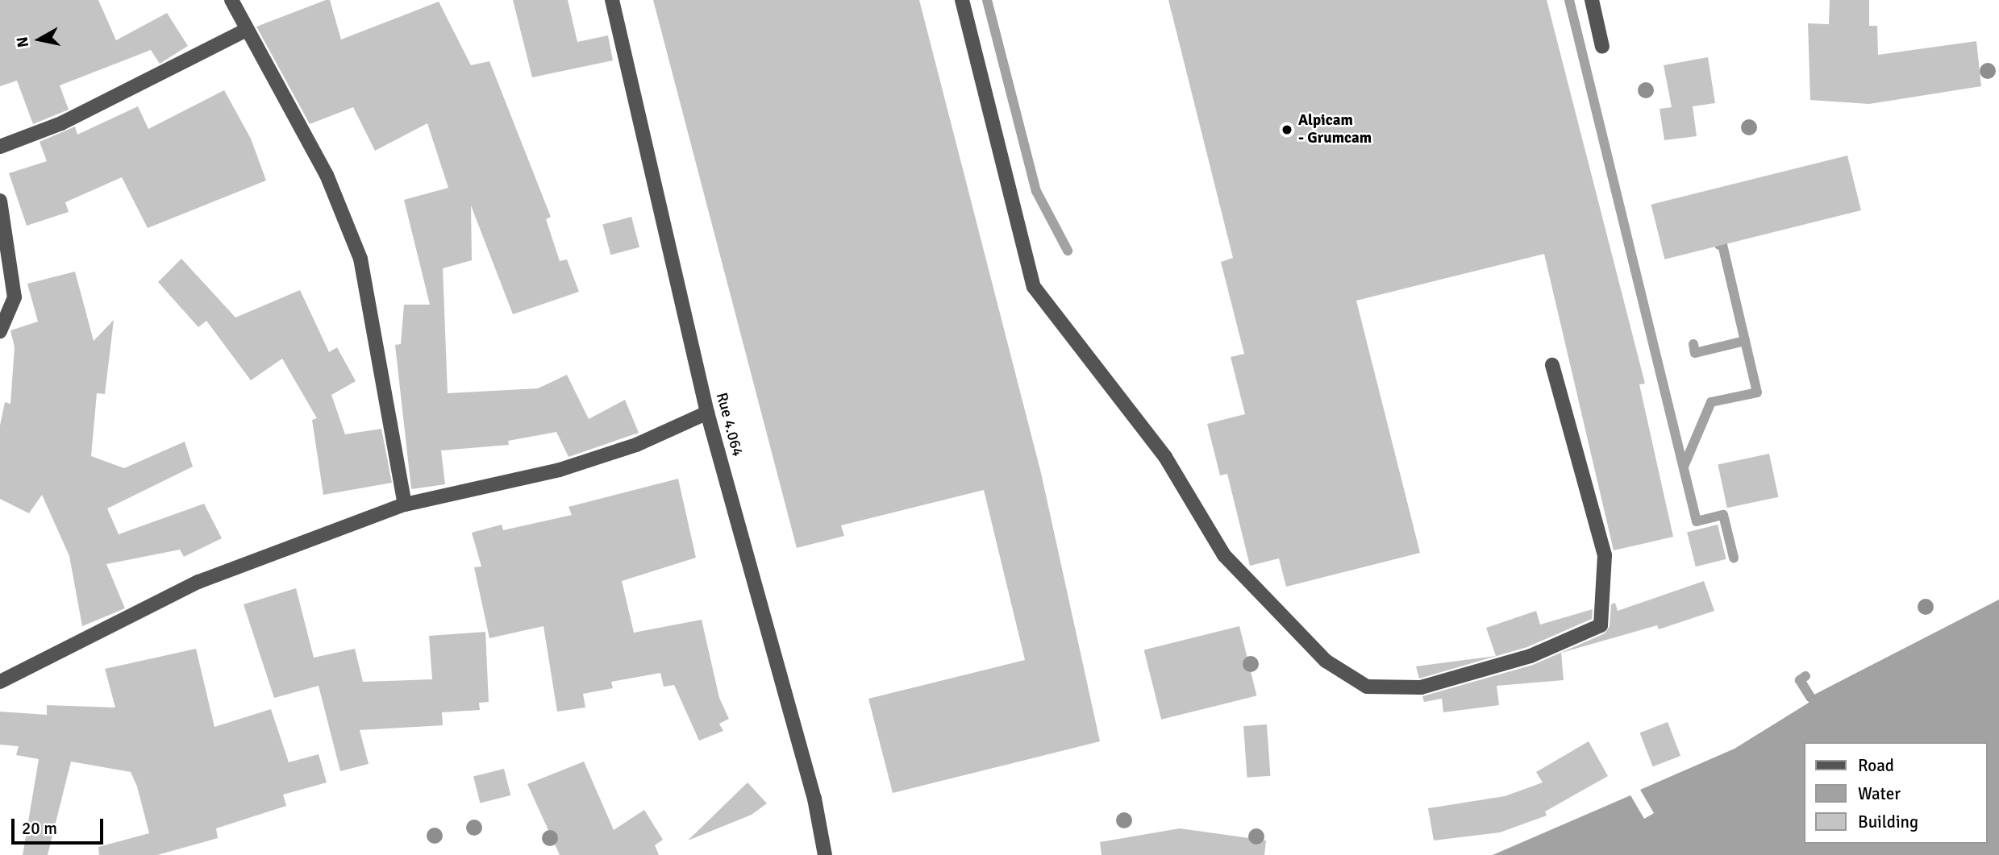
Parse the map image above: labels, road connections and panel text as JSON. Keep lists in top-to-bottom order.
{
  "streets": {
    "street": ["Rue 4.064"]
  },
  "places": ["Alpicam - Grumcam"],
  "legend": ["Road", "Water", "Building"],
  "scale_bar": "20 m",
  "north": "left"
}
